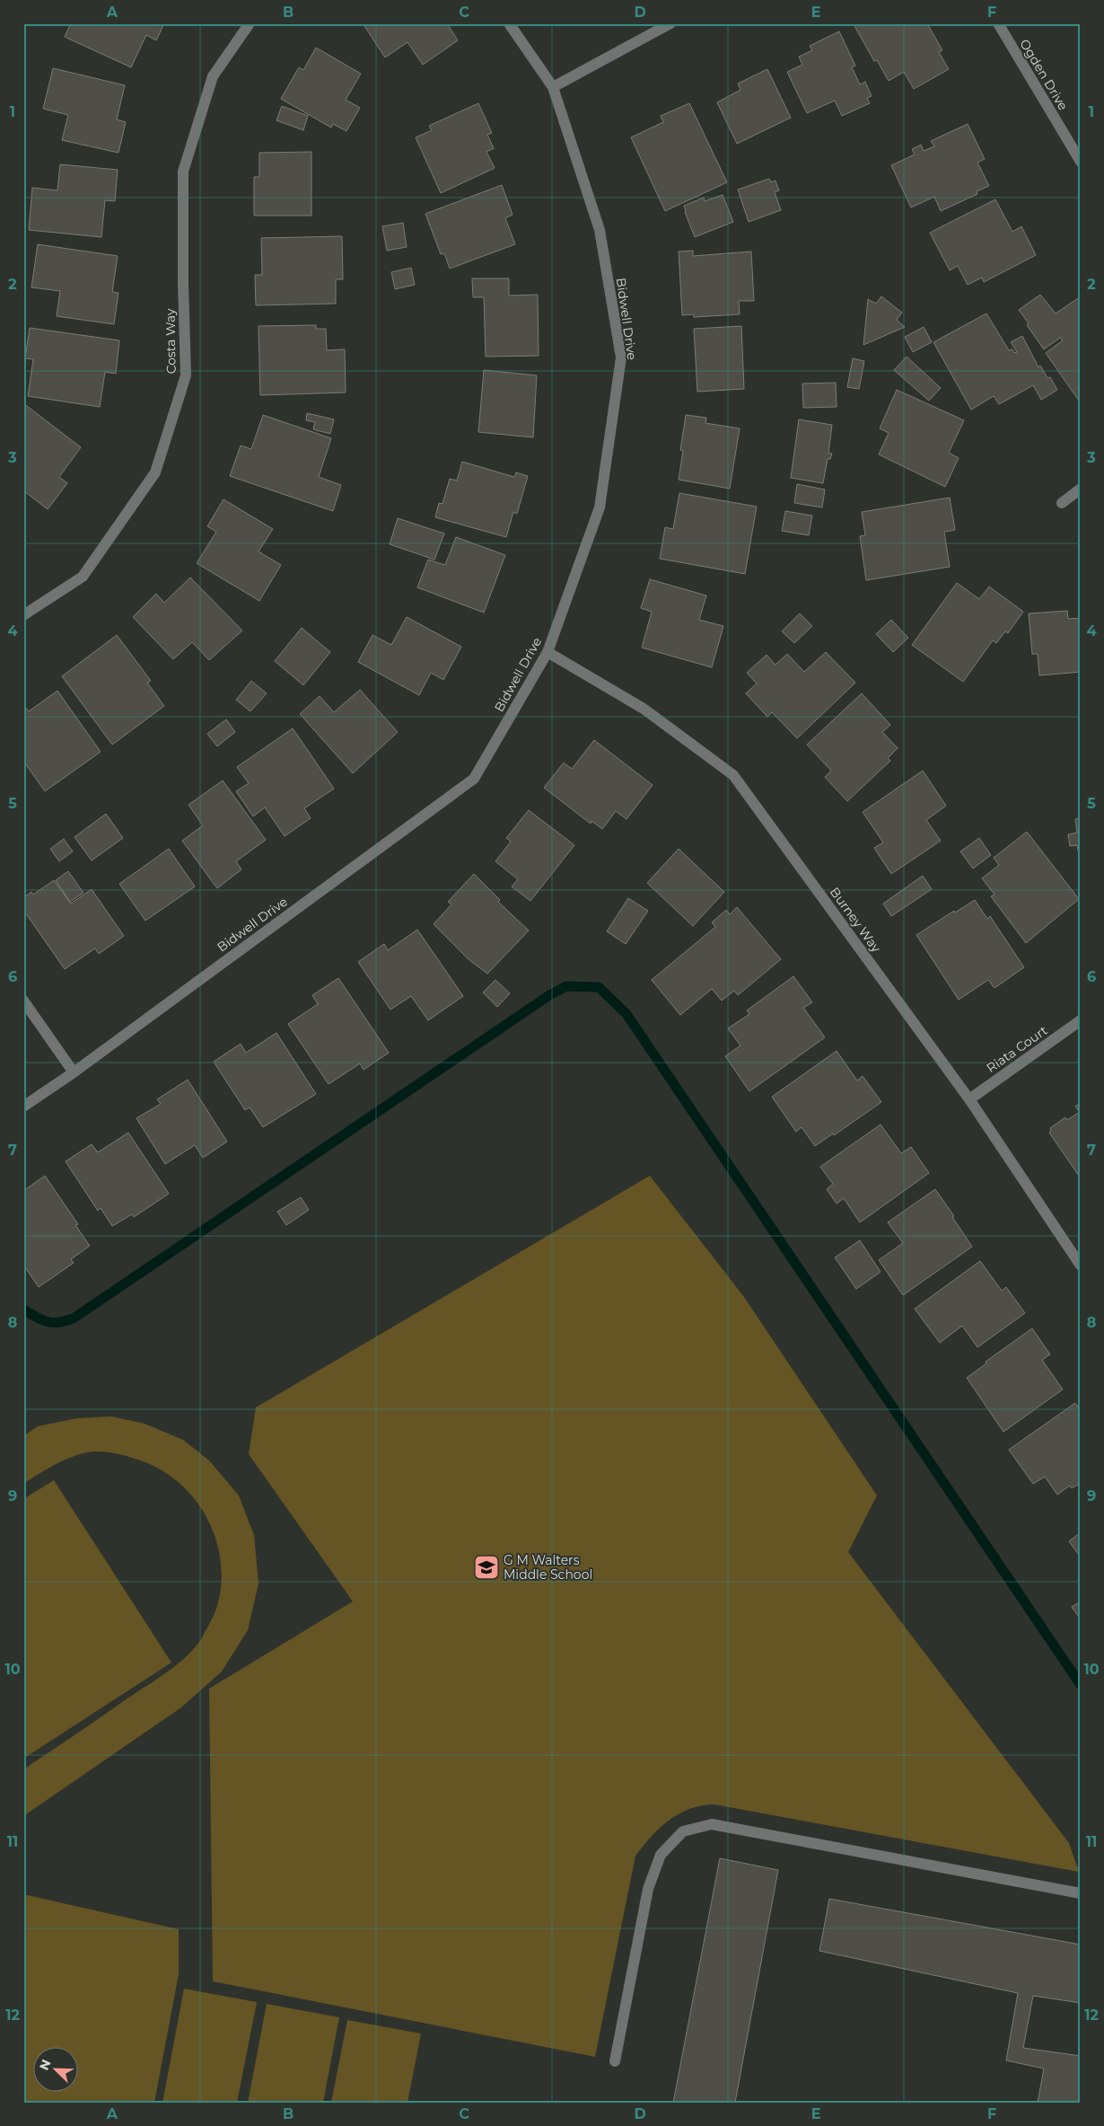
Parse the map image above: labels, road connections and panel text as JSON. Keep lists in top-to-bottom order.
{
  "streets": {
    "street": [
      "Ogden Drive",
      "Bidwell Drive",
      "Costa Way",
      "Burney Way",
      "Riata Court"
    ]
  },
  "crossings": [
    ["Bidwell Drive", "Burney Way"],
    ["Burney Way", "Riata Court"]
  ],
  "places": {
    "school or university": ["G M Walters Middle School"]
  },
  "north": "top left",
  "grid": {
    "columns": [
      "A",
      "B",
      "C",
      "D",
      "E",
      "F"
    ],
    "rows": [
      "1",
      "2",
      "3",
      "4",
      "5",
      "6",
      "7",
      "8",
      "9",
      "10",
      "11",
      "12"
    ]
  }
}
